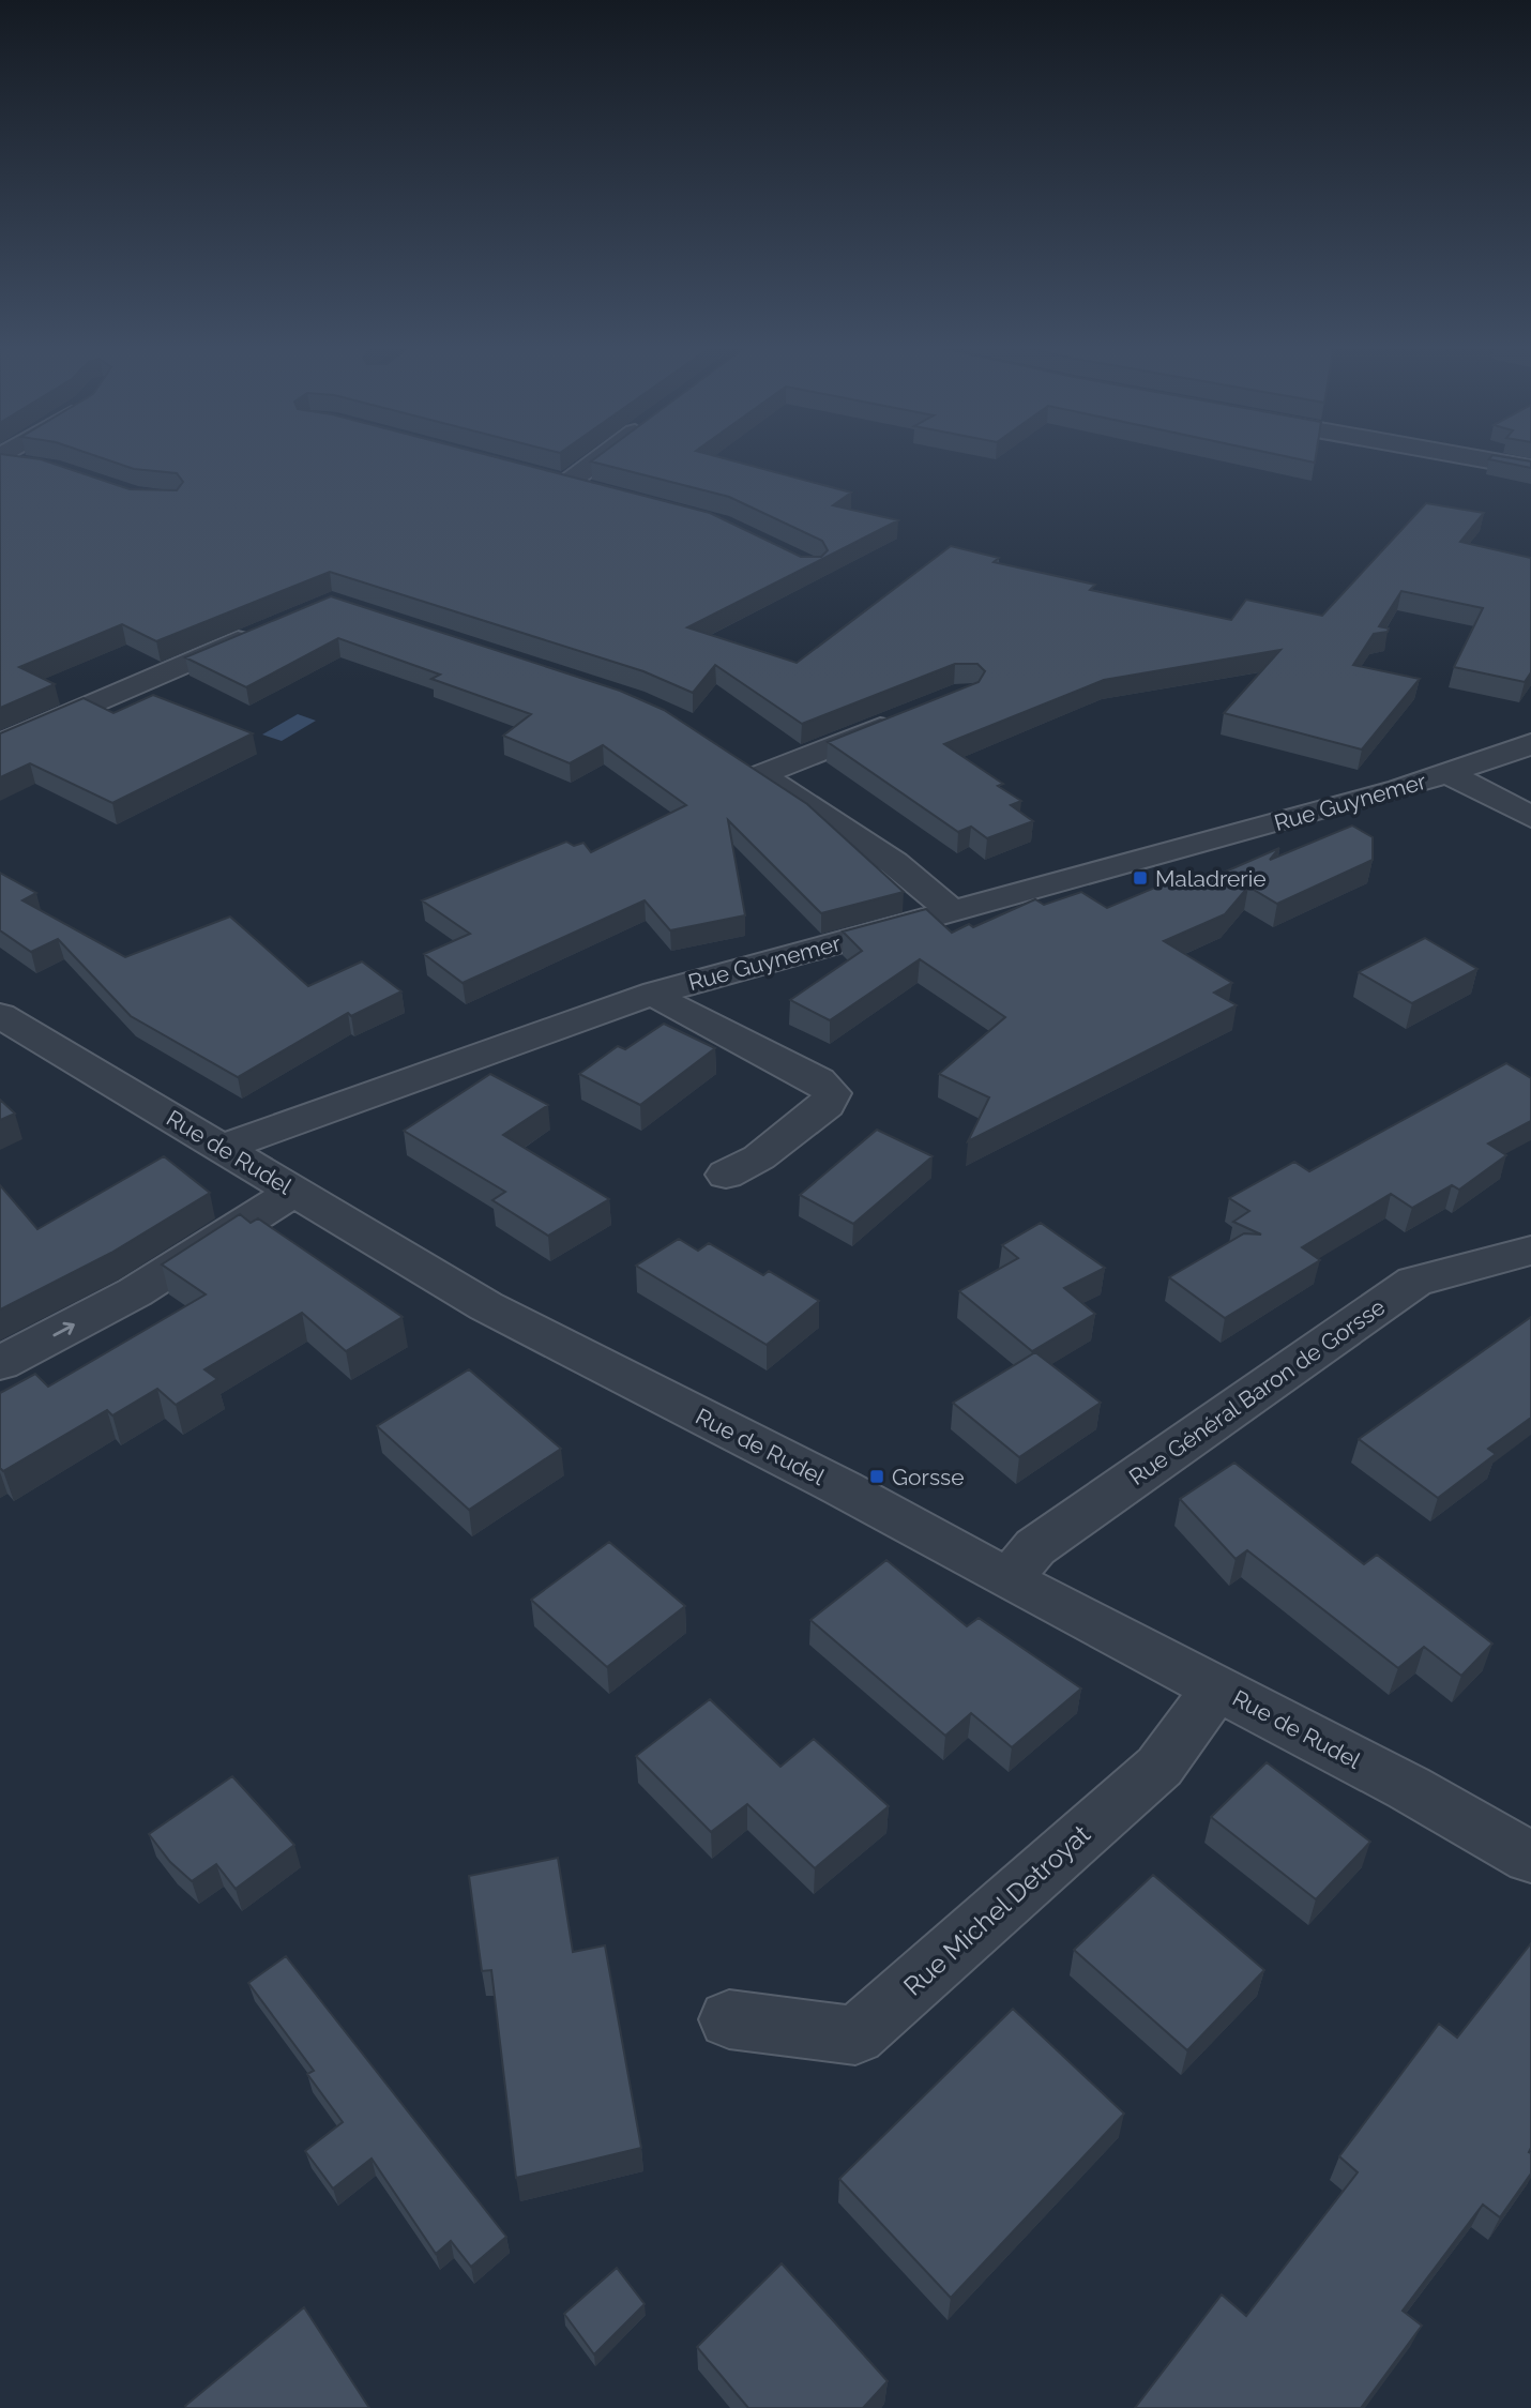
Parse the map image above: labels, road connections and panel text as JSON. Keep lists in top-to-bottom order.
{
  "streets": {
    "street": [
      "Rue Guynemer",
      "Rue de Rudel",
      "Rue Général Baron de Gorsse",
      "Rue Michel Detroyat"
    ]
  },
  "crossings": [
    ["Rue Guynemer", "Rue de Rudel"],
    ["Rue de Rudel", "Rue Général Baron de Gorsse"],
    ["Rue de Rudel", "Rue Michel Detroyat"]
  ],
  "places": {
    "transit": ["Maladrerie", "Gorsse"]
  }
}
